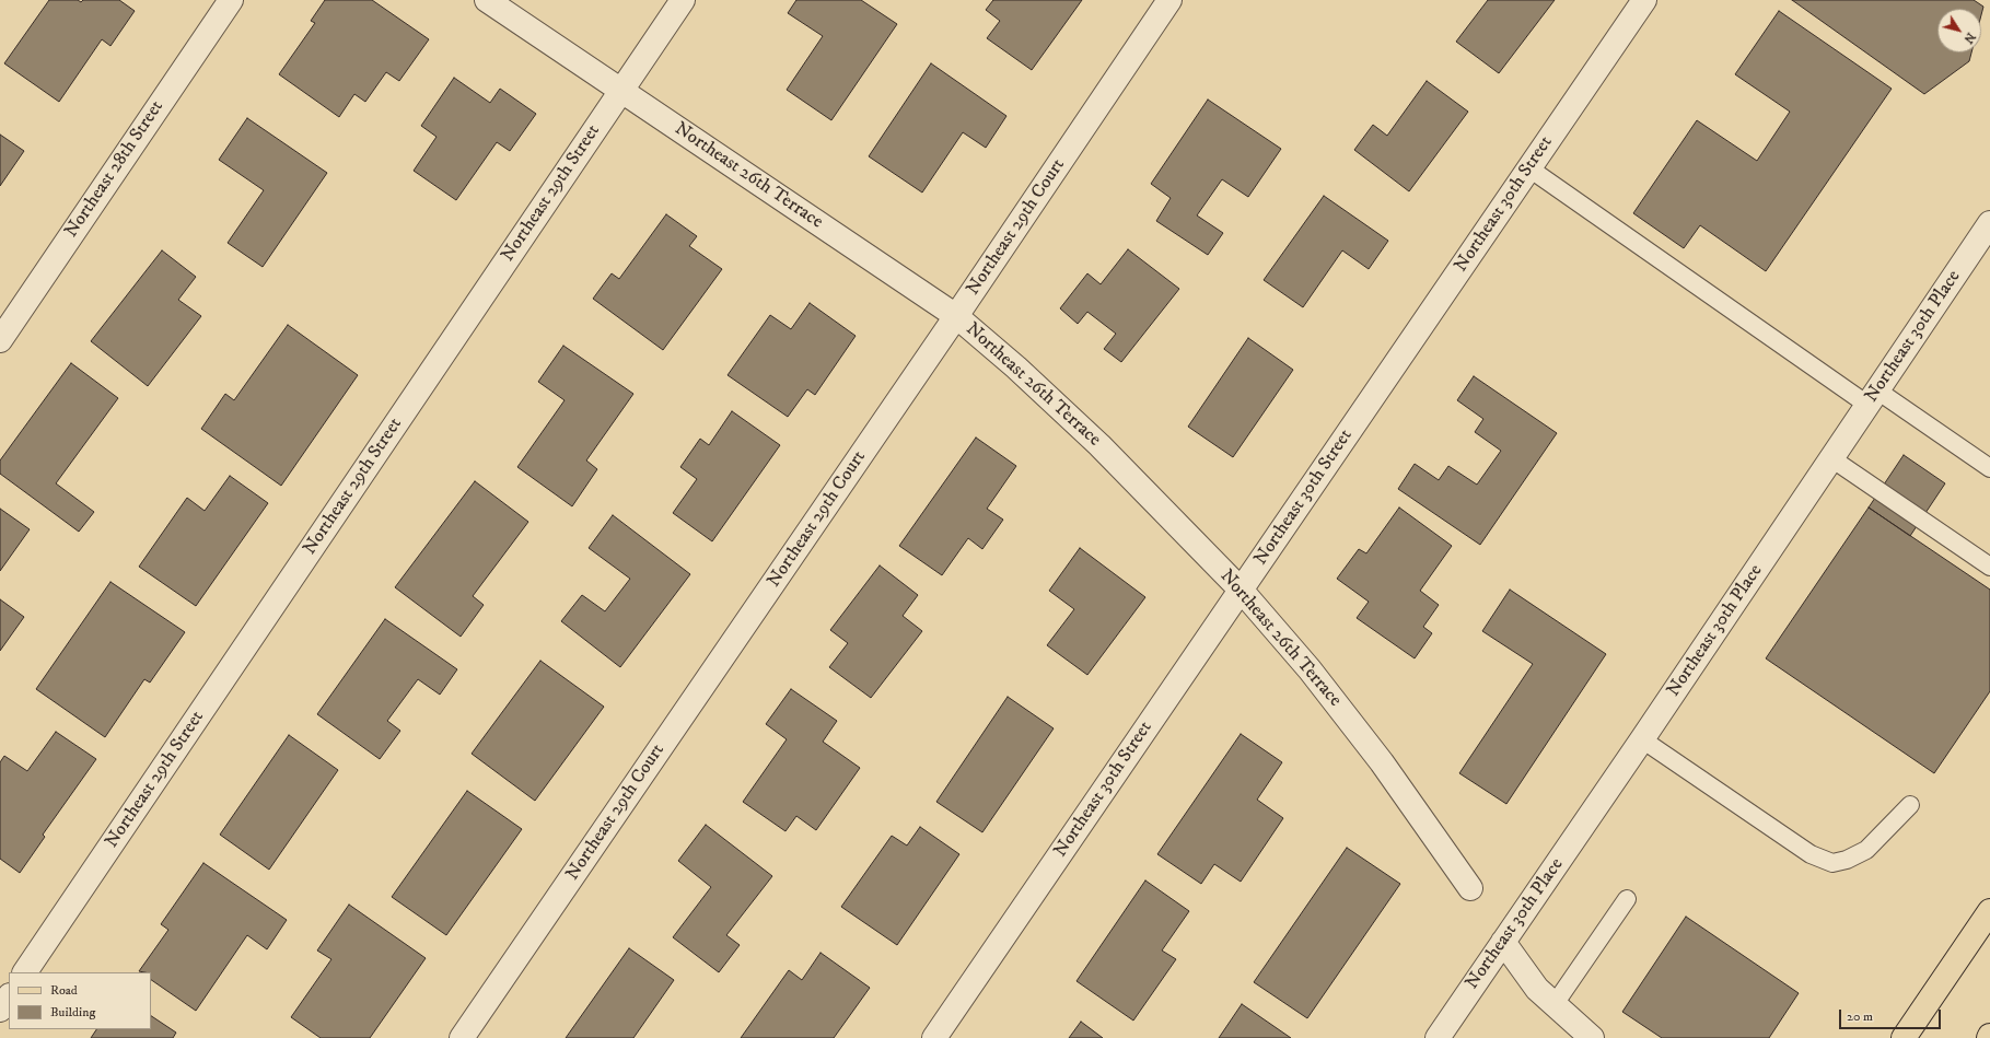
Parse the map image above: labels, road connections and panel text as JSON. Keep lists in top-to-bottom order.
{
  "streets": {
    "street": [
      "Northeast 28th Street",
      "Northeast 26th Terrace",
      "Northeast 29th Street",
      "Northeast 30th Street",
      "Northeast 29th Court",
      "Northeast 30th Place"
    ]
  },
  "crossings": [
    ["Northeast 26th Terrace", "Northeast 29th Street"],
    ["Northeast 26th Terrace", "Northeast 30th Street"],
    ["Northeast 26th Terrace", "Northeast 29th Court"]
  ],
  "legend": ["Road", "Building"],
  "scale_bar": "20 m",
  "north": "bottom right"
}
